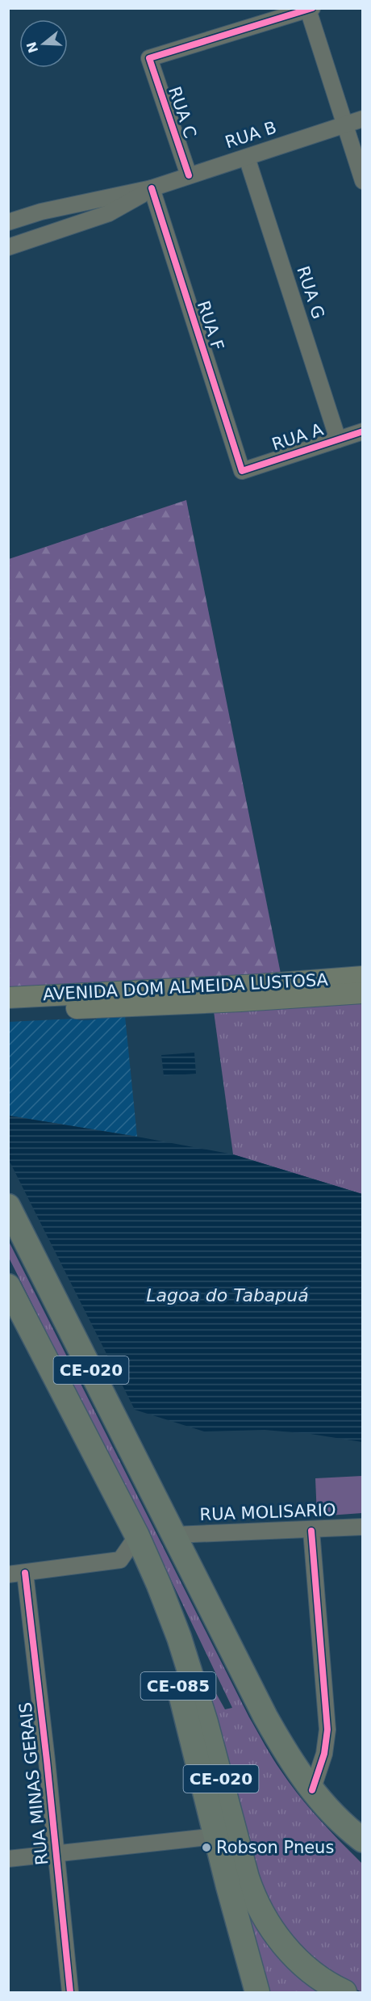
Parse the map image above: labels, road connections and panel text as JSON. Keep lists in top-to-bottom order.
{
  "streets": {
    "highway": ["CE-020", "CE-085"],
    "main road": ["AVENIDA DOM ALMEIDA LUSTOSA"],
    "street": [
      "RUA C",
      "RUA B",
      "RUA G",
      "RUA F",
      "RUA A",
      "RUA MOLISARIO",
      "RUA MINAS GERAIS"
    ]
  },
  "crossings": [
    ["RUA C", "RUA B"],
    ["RUA B", "RUA G"],
    ["RUA B", "RUA F"],
    ["RUA G", "RUA A"],
    ["RUA F", "RUA A"],
    ["CE-020", "RUA MOLISARIO"],
    ["CE-020", "CE-085"]
  ],
  "water": ["Lagoa do Tabapuá"],
  "places": ["Robson Pneus"],
  "north": "left"
}
